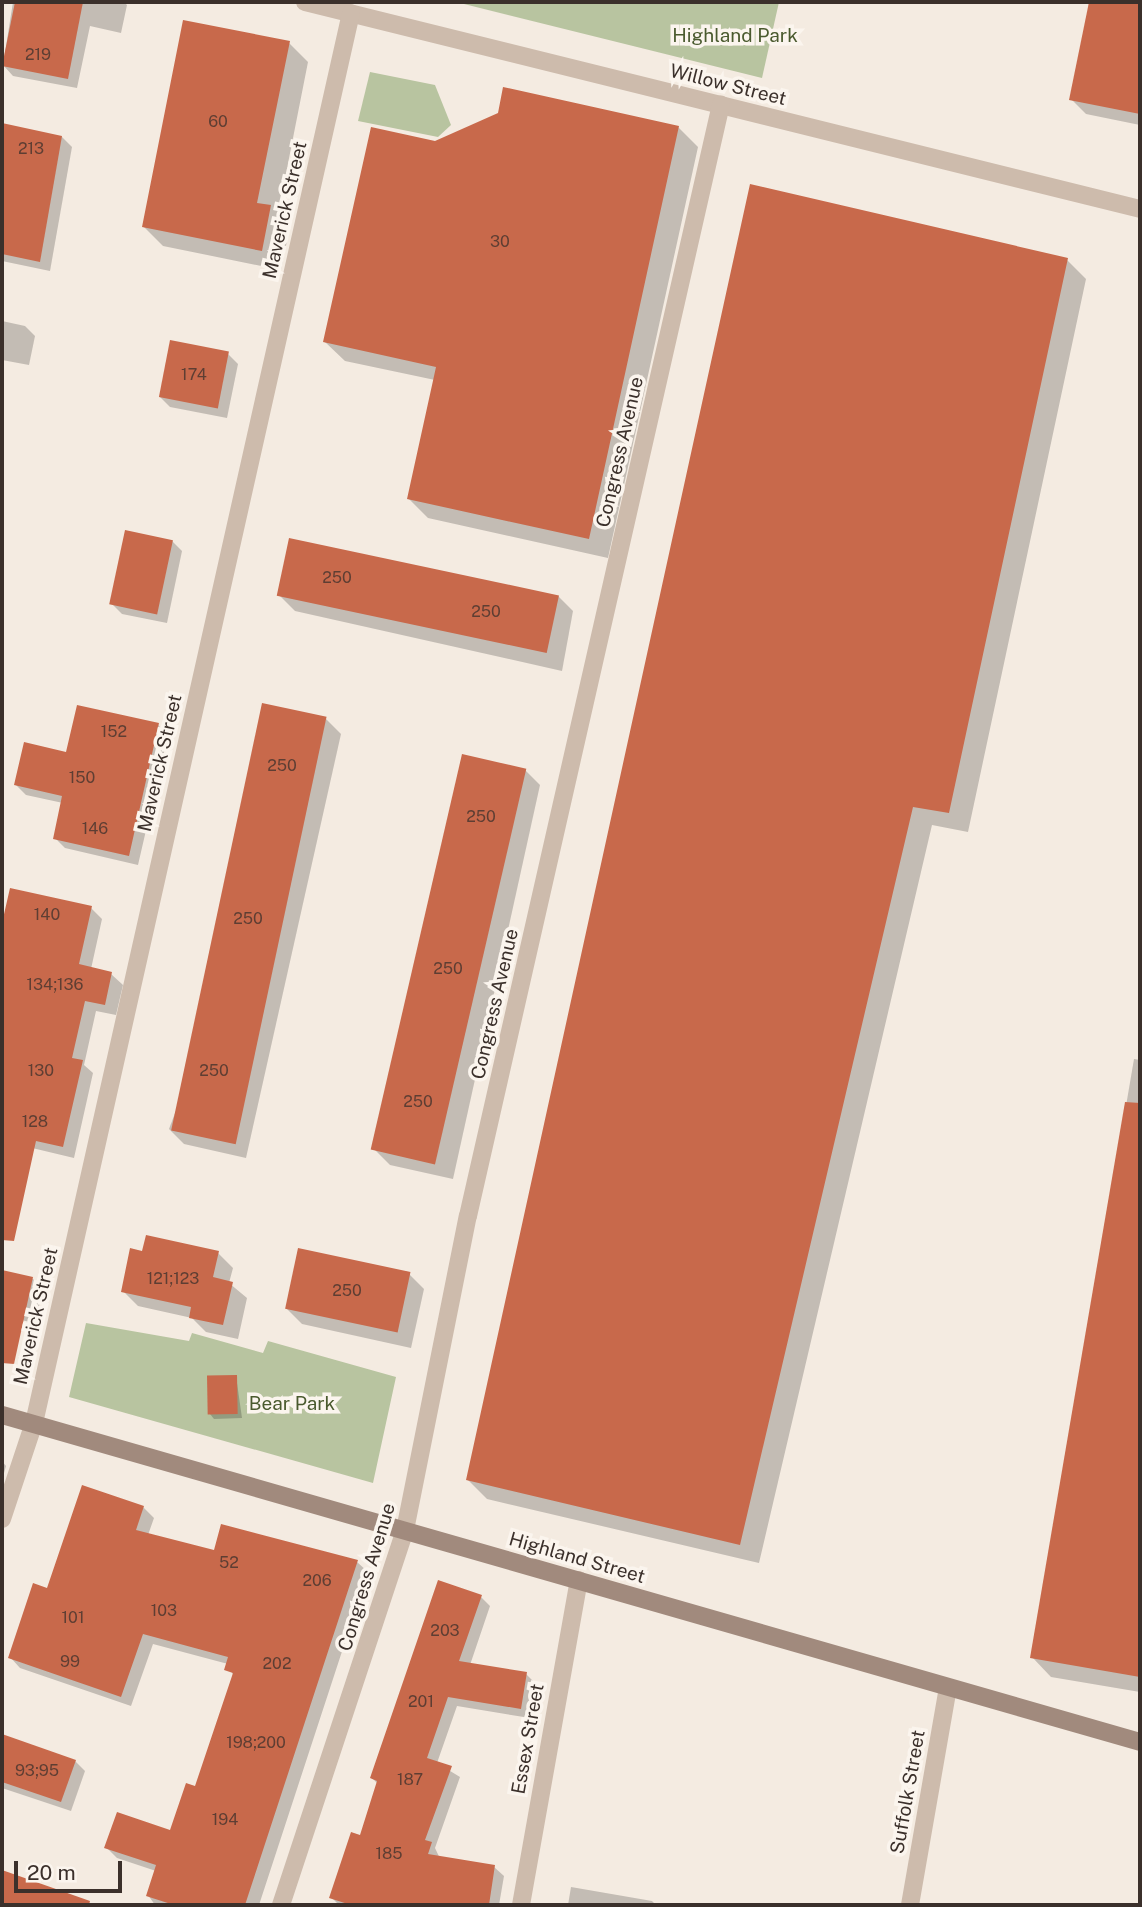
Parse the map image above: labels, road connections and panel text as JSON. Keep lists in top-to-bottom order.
{
  "streets": {
    "street": [
      "Willow Street",
      "Maverick Street",
      "Congress Avenue",
      "Highland Street",
      "Essex Street",
      "Suffolk Street"
    ]
  },
  "crossings": [
    ["Willow Street", "Maverick Street"],
    ["Willow Street", "Congress Avenue"],
    ["Maverick Street", "Highland Street"],
    ["Congress Avenue", "Highland Street"],
    ["Highland Street", "Essex Street"],
    ["Highland Street", "Suffolk Street"]
  ],
  "parks": ["Highland Park", "Bear Park"],
  "house_numbers": [
    "219",
    "60",
    "213",
    "30",
    "174",
    "250",
    "250",
    "152",
    "250",
    "150",
    "250",
    "146",
    "140",
    "250",
    "250",
    "134;136",
    "130",
    "250",
    "250",
    "128",
    "121;123",
    "250",
    "52",
    "206",
    "103",
    "101",
    "203",
    "99",
    "202",
    "201",
    "198;200",
    "93;95",
    "187",
    "194",
    "185"
  ],
  "scale_bar": "20 m"
}
